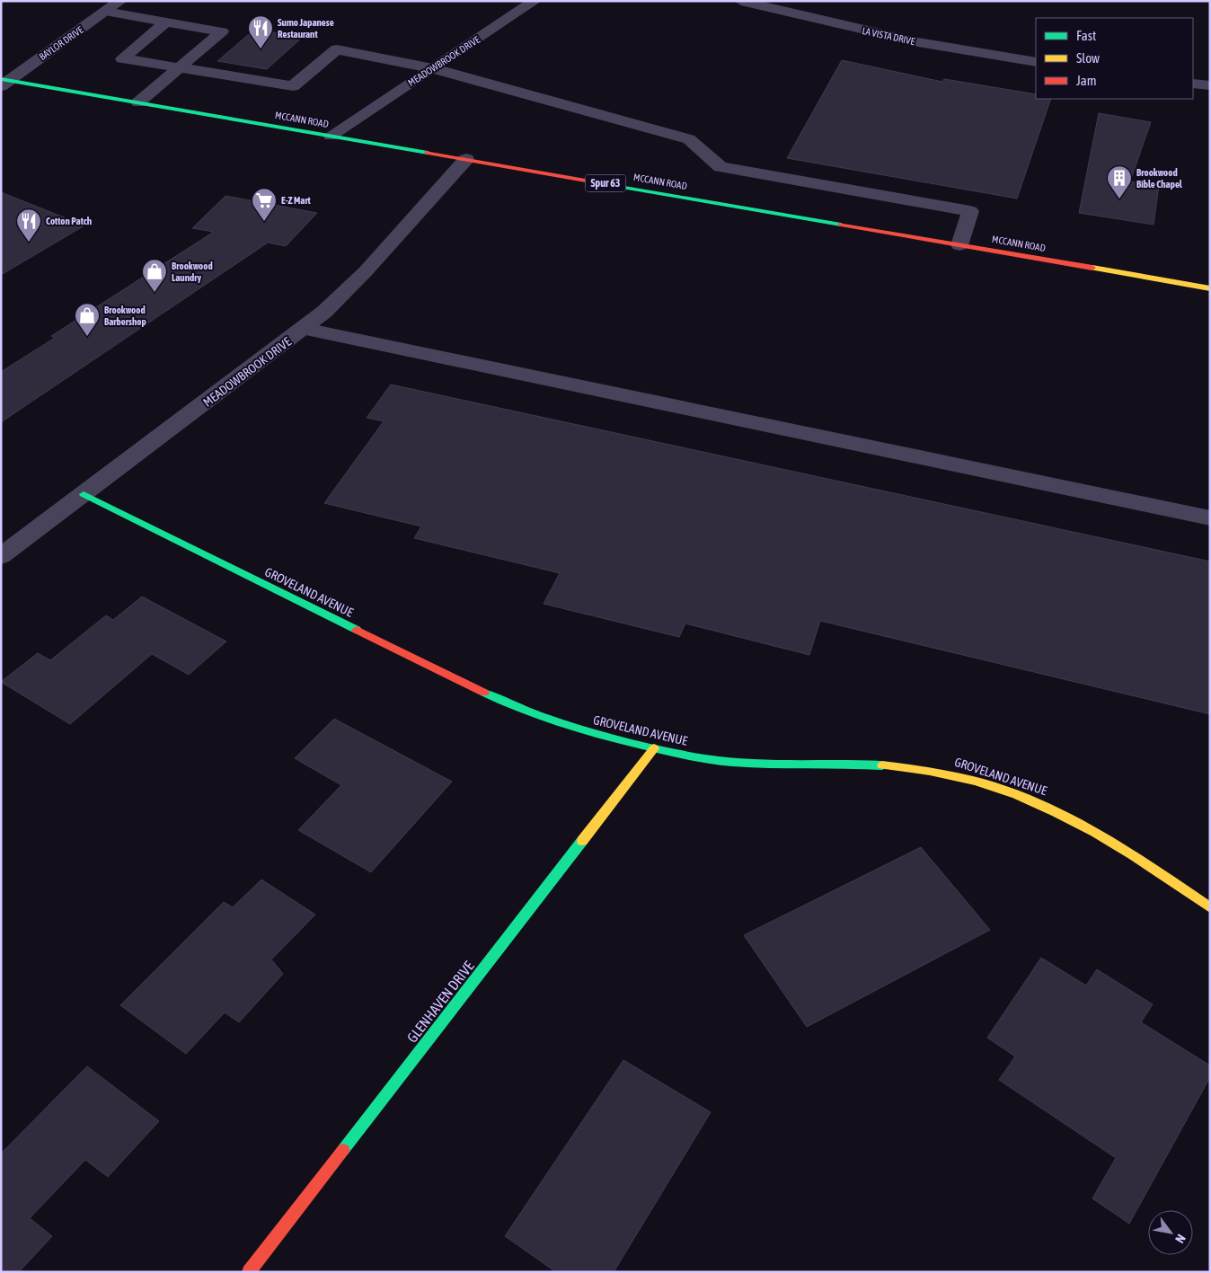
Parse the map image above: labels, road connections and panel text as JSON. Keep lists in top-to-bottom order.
{
  "streets": {
    "main road": [
      "MCCANN ROAD",
      "Spur 63",
      "GROVELAND AVENUE",
      "GLENHAVEN DRIVE"
    ],
    "street": ["LA VISTA DRIVE", "BAYLOR DRIVE", "MEADOWBROOK DRIVE"]
  },
  "crossings": [
    ["BAYLOR DRIVE", "MCCANN ROAD"],
    ["MEADOWBROOK DRIVE", "MCCANN ROAD"],
    ["MEADOWBROOK DRIVE", "GROVELAND AVENUE"],
    ["GROVELAND AVENUE", "GLENHAVEN DRIVE"]
  ],
  "places": {
    "restaurant": ["Sumo Japanese Restaurant", "Cotton Patch"],
    "building": ["Brookwood Bible Chapel"],
    "supermarket": ["E-Z Mart"],
    "shop": ["Brookwood Laundry", "Brookwood Barbershop"]
  },
  "legend": ["Fast", "Slow", "Jam"],
  "north": "bottom right"
}
